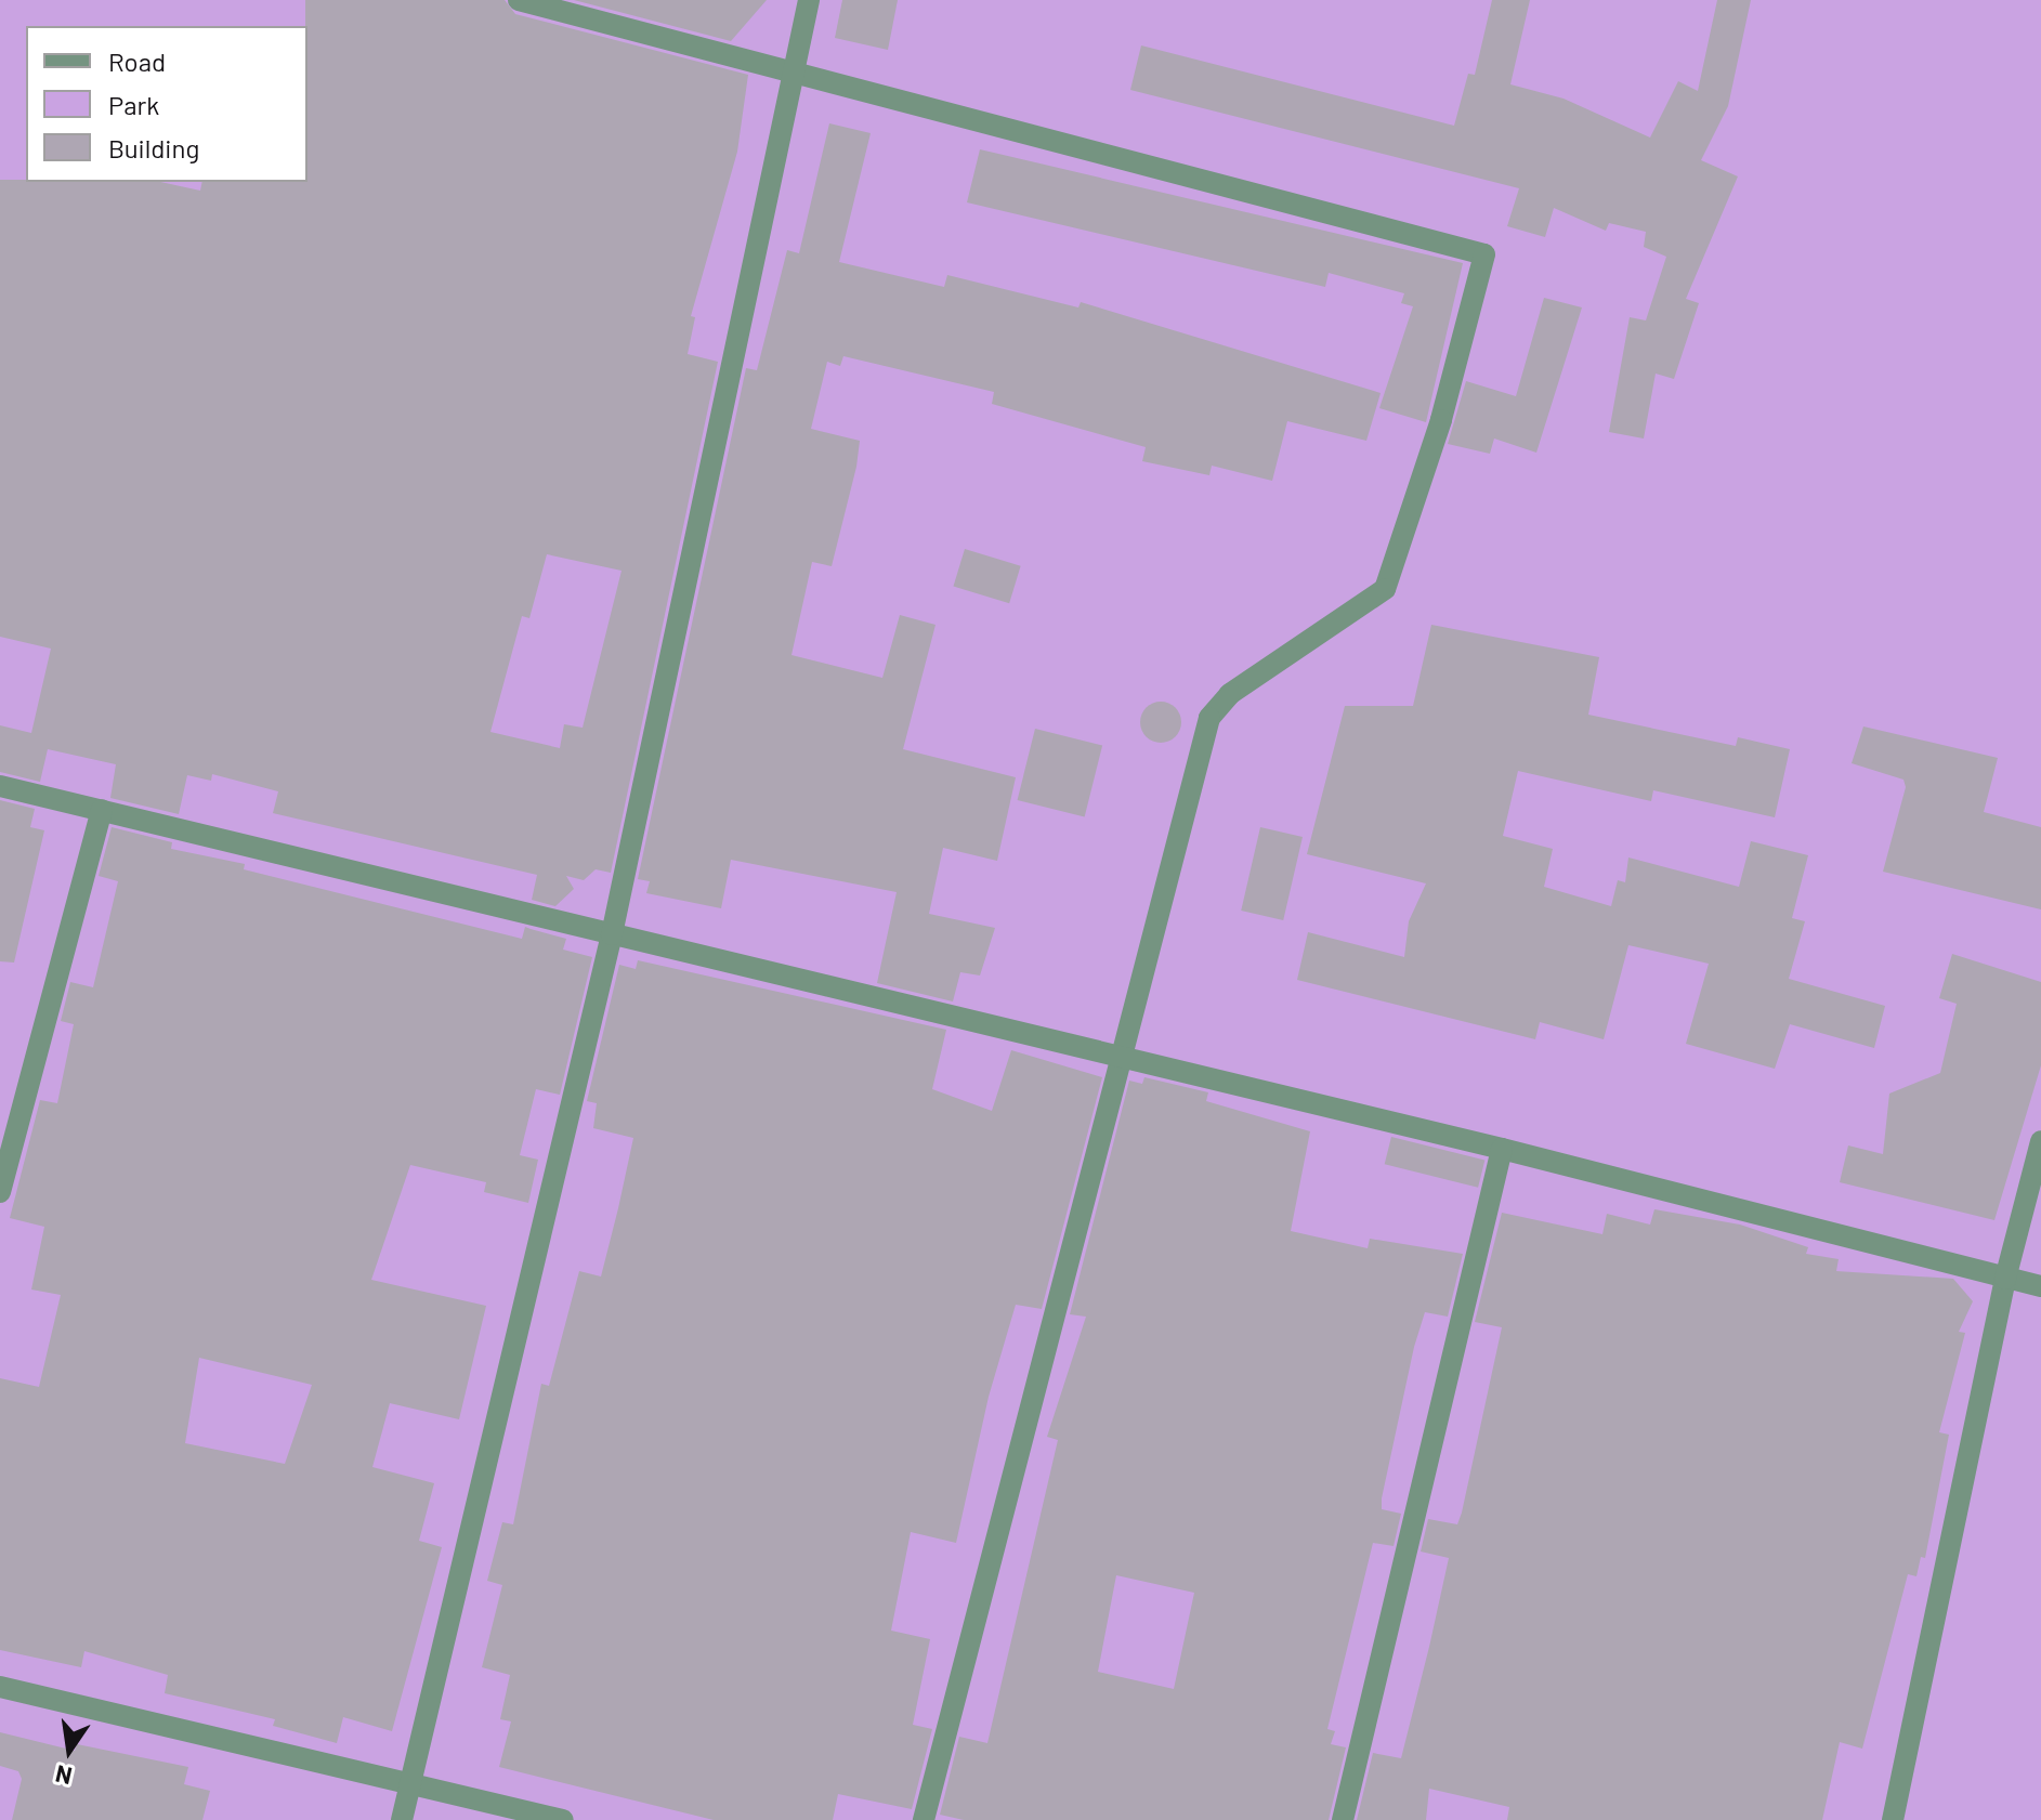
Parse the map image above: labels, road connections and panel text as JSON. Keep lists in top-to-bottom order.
{
  "legend": ["Road", "Park", "Building"],
  "north": "bottom"
}
